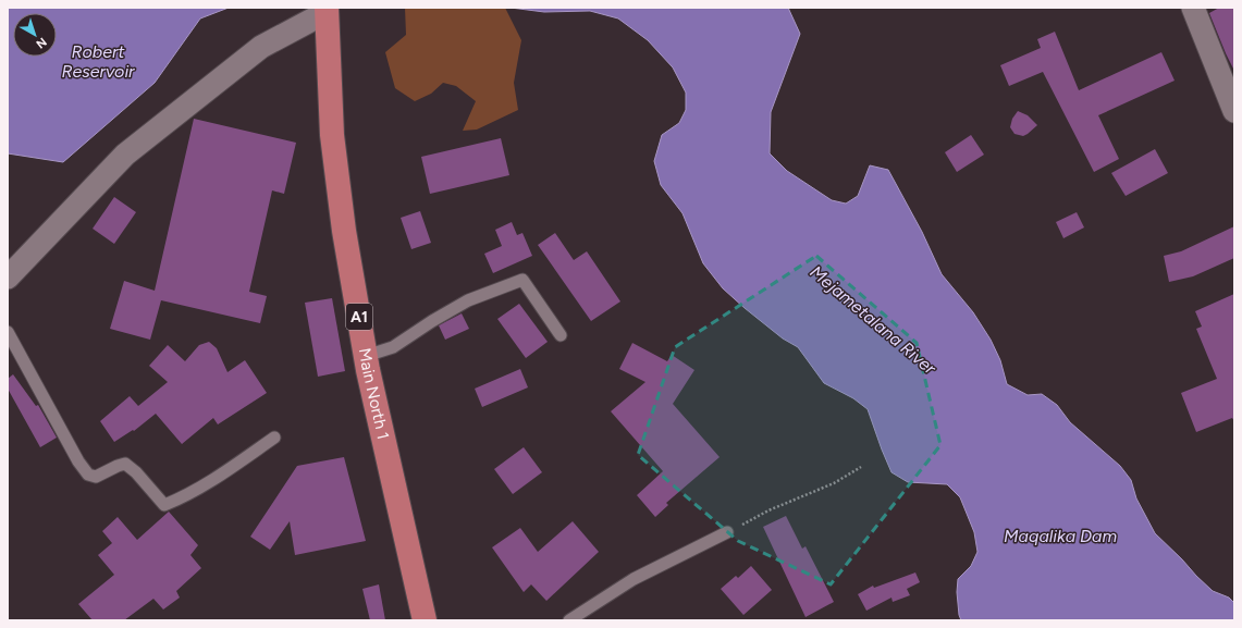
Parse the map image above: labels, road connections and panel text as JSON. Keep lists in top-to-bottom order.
{
  "streets": {
    "main road": ["A1", "Main North 1"]
  },
  "water": ["Robert Reservoir", "Mejametalana River", "Maqalika Dam"],
  "north": "bottom right"
}
